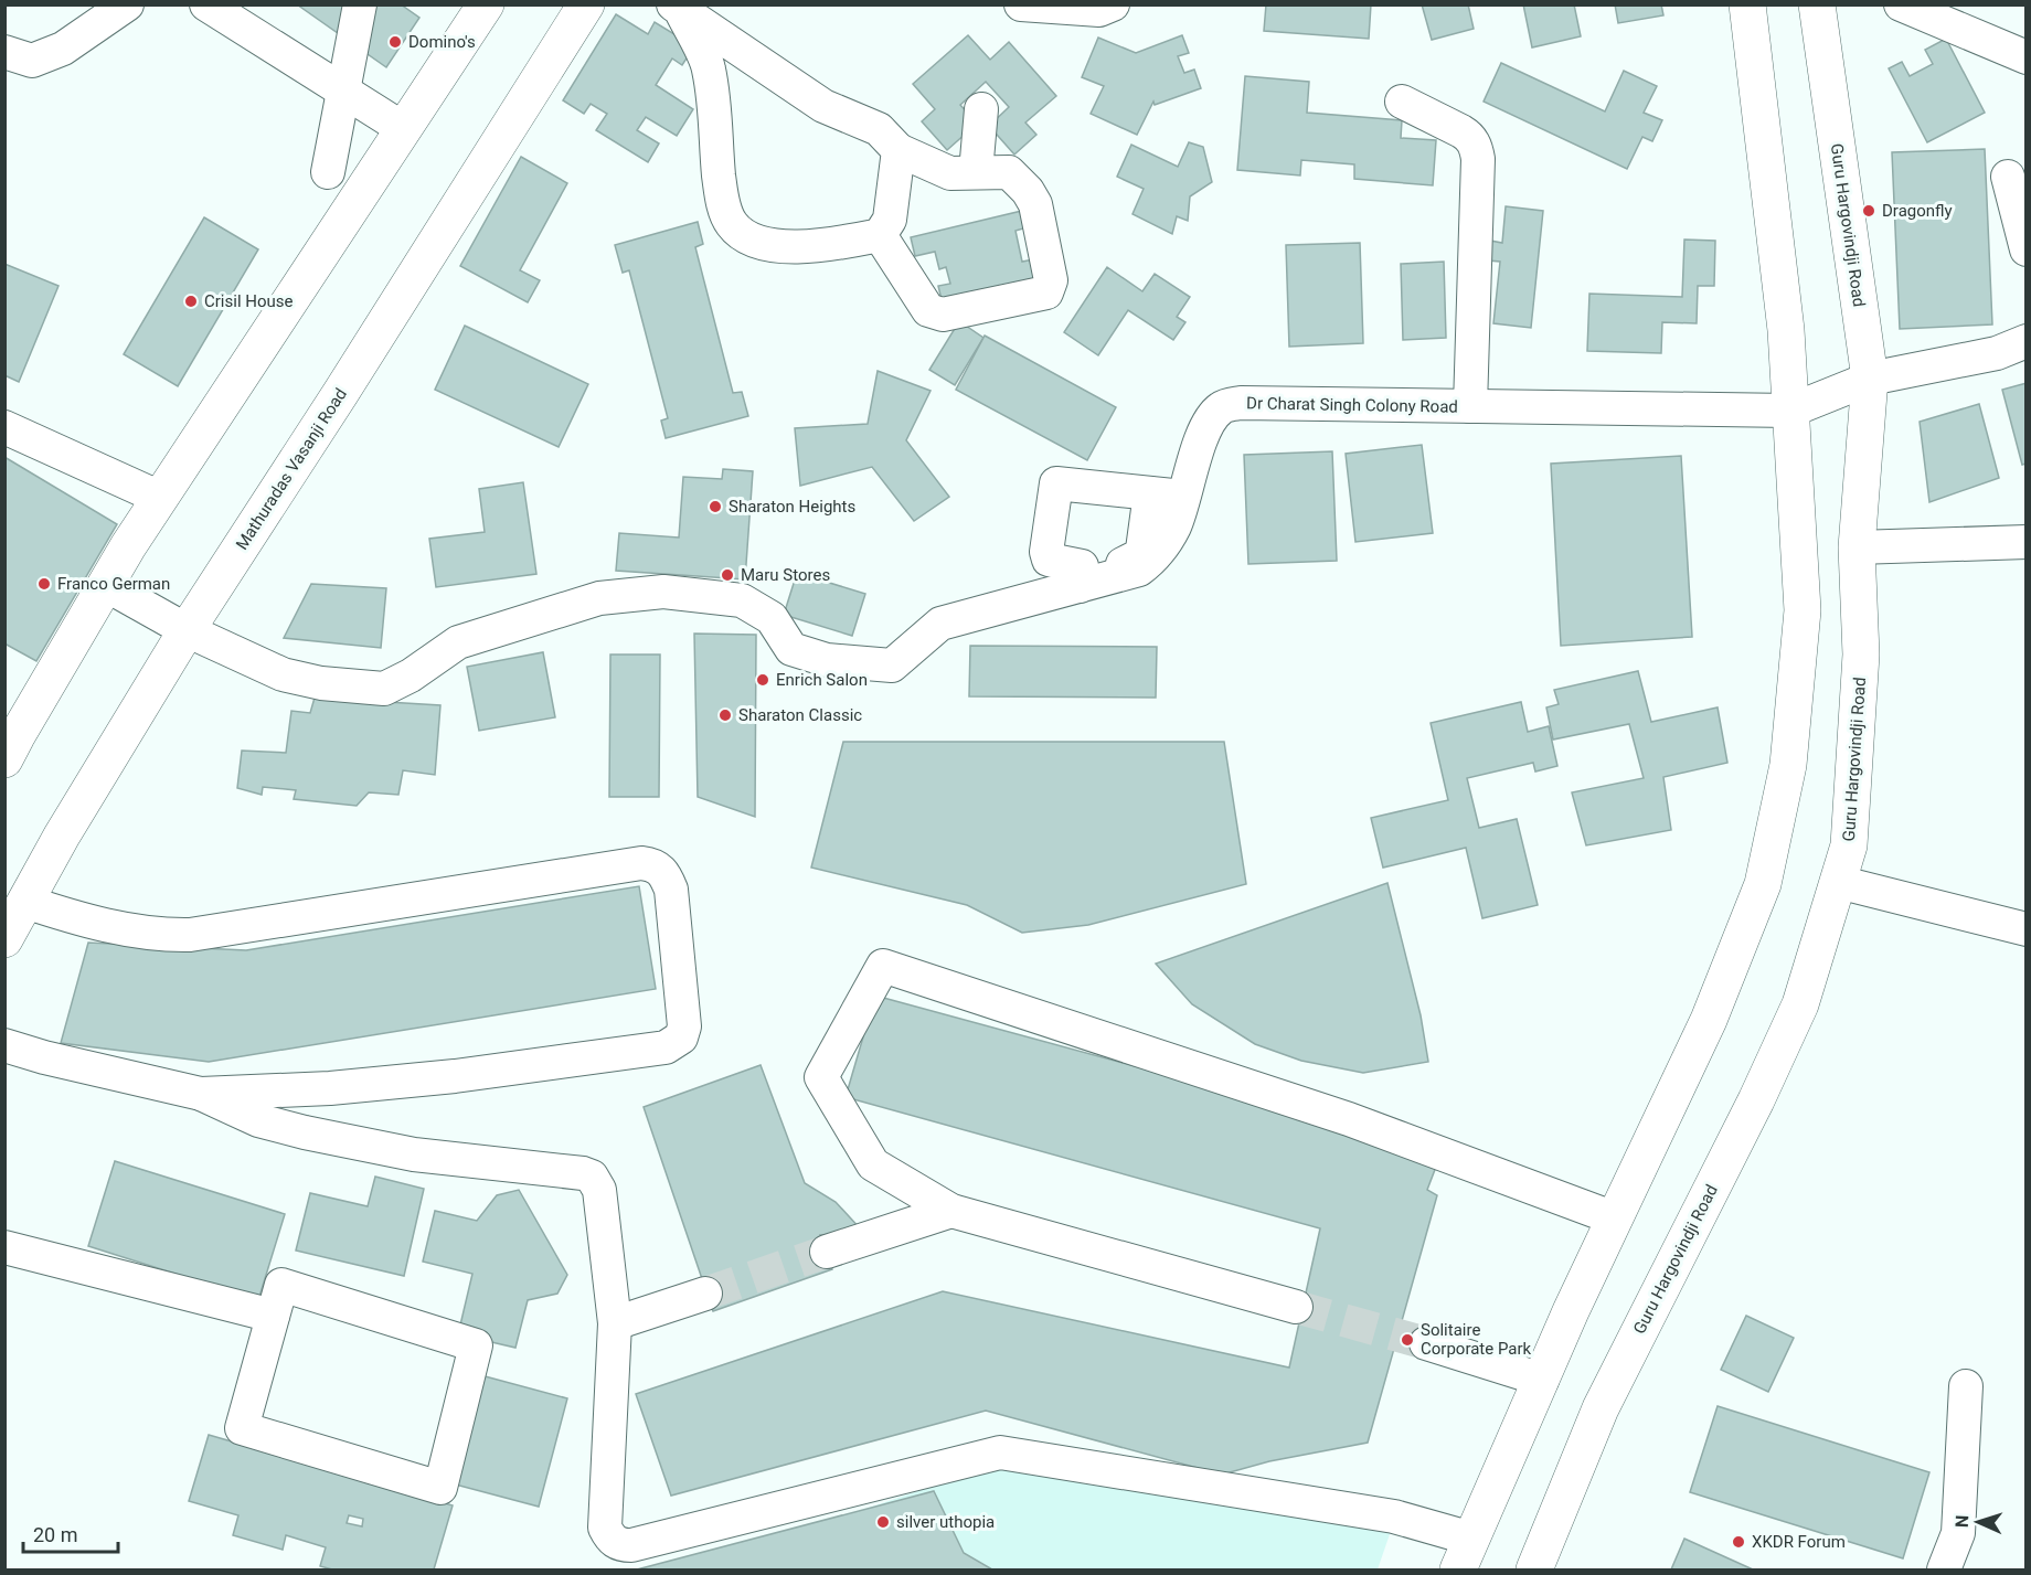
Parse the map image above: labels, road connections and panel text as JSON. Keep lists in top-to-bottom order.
{
  "streets": {
    "main road": ["Guru Hargovindji Road", "Mathuradas Vasanji Road"],
    "street": ["Dr Charat Singh Colony Road"]
  },
  "crossings": [
    ["Guru Hargovindji Road", "Dr Charat Singh Colony Road"],
    ["Dr Charat Singh Colony Road", "Mathuradas Vasanji Road"]
  ],
  "places": [
    "Domino's",
    "Dragonfly",
    "Crisil House",
    "Sharaton Heights",
    "Maru Stores",
    "Franco German",
    "Enrich Salon",
    "Sharaton Classic",
    "Solitaire Corporate Park",
    "silver uthopia",
    "XKDR Forum"
  ],
  "scale_bar": "20 m",
  "north": "left"
}
